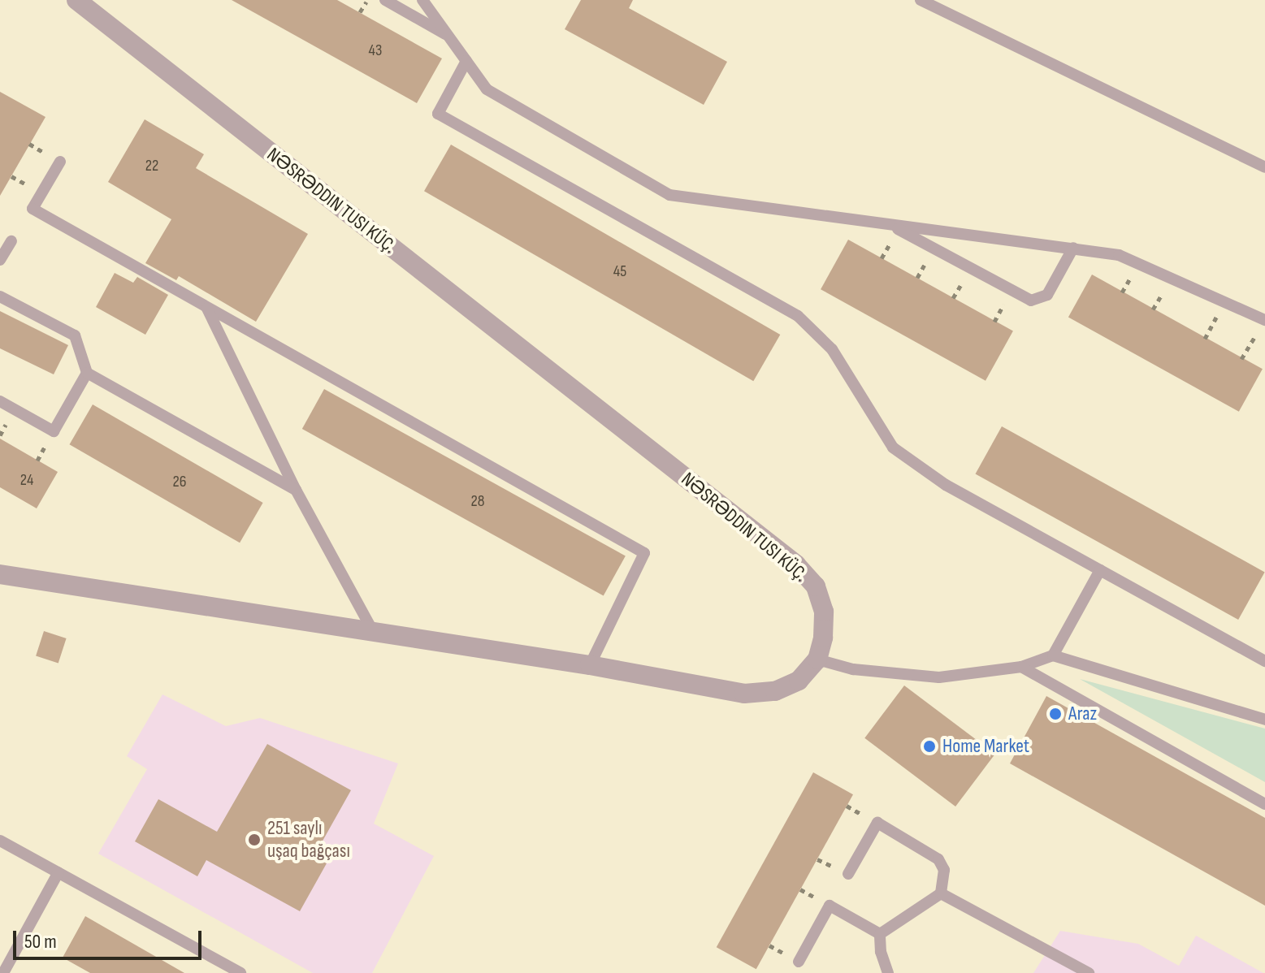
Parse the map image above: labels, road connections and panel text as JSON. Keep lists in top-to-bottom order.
{
  "streets": {
    "street": ["NƏSRƏDDIN TUSI KÜÇ."]
  },
  "places": ["Araz", "Home Market", "251 saylı uşaq bağçası"],
  "house_numbers": [
    "43",
    "22",
    "45",
    "24",
    "26",
    "28"
  ],
  "scale_bar": "50 m"
}
